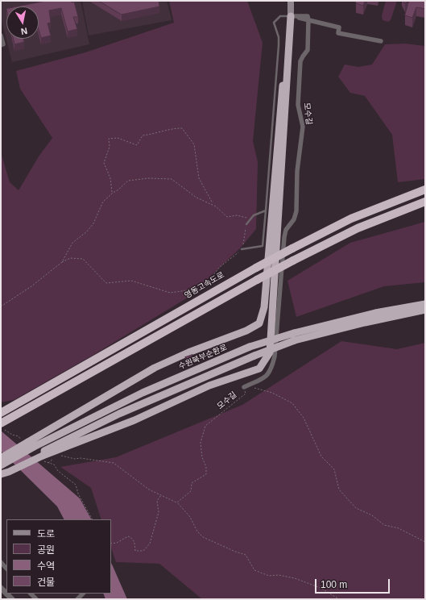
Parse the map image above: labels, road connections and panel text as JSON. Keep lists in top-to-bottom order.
{
  "streets": {
    "highway": ["영동고속도로", "수원북부순환로"],
    "street": ["모수길"]
  },
  "legend": [
    "도로",
    "공원",
    "수역",
    "건물"
  ],
  "scale_bar": "100 m",
  "north": "bottom"
}
